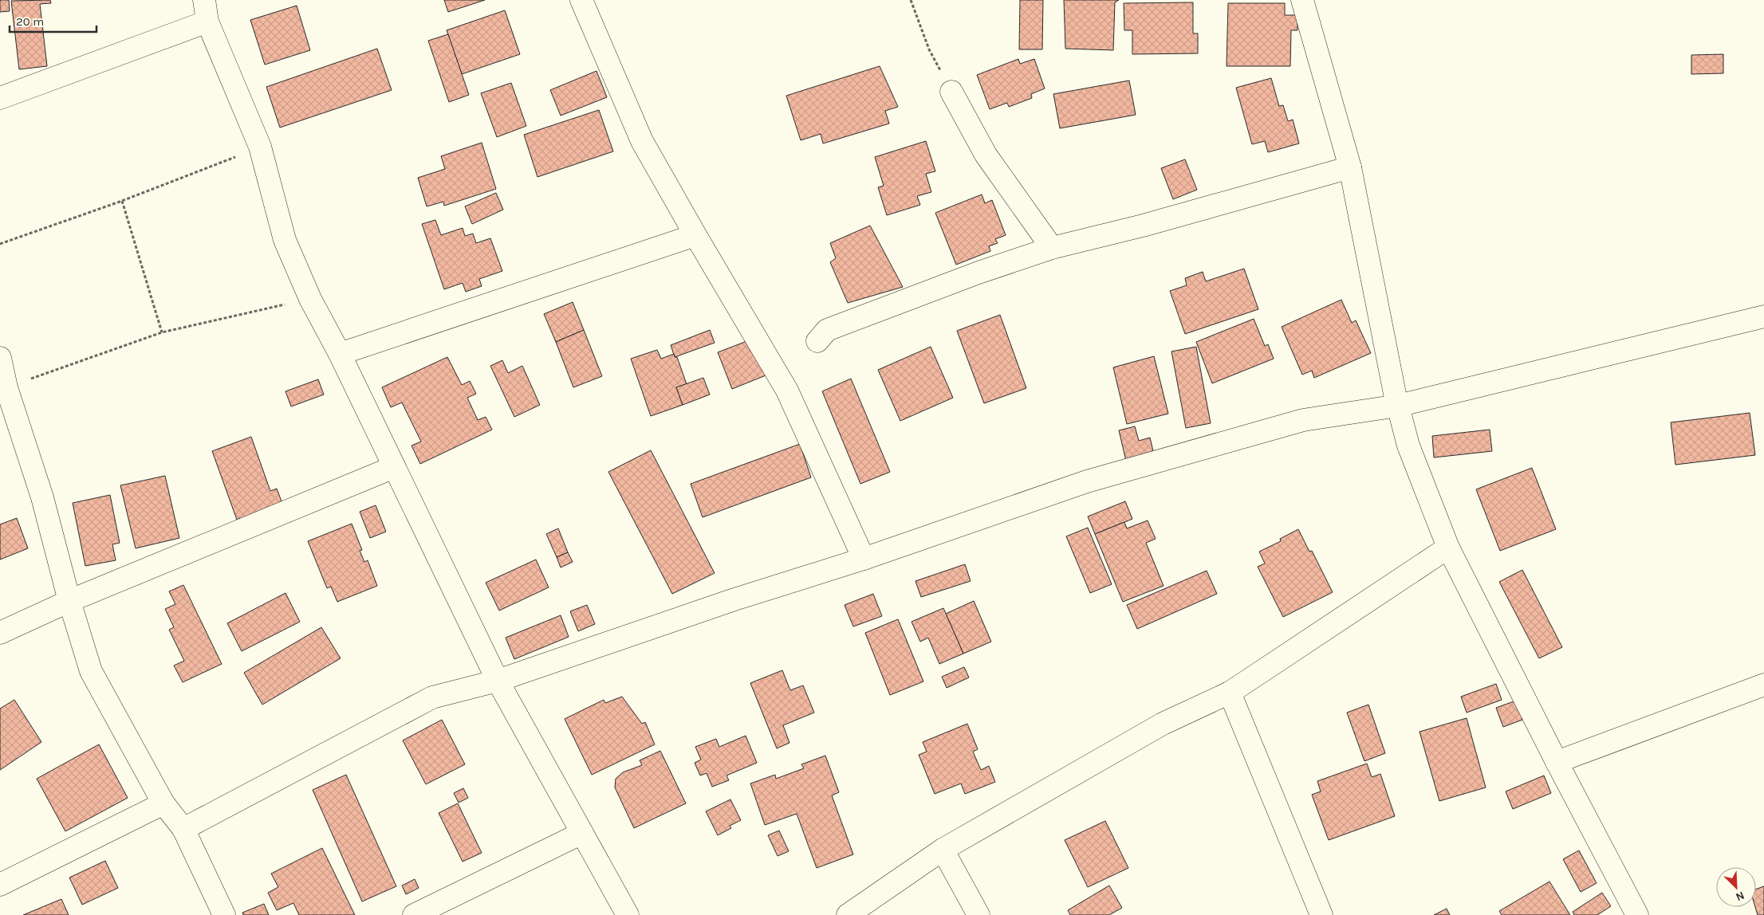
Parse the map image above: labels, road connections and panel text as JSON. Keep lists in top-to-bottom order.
{
  "scale_bar": "20 m",
  "north": "bottom right"
}
